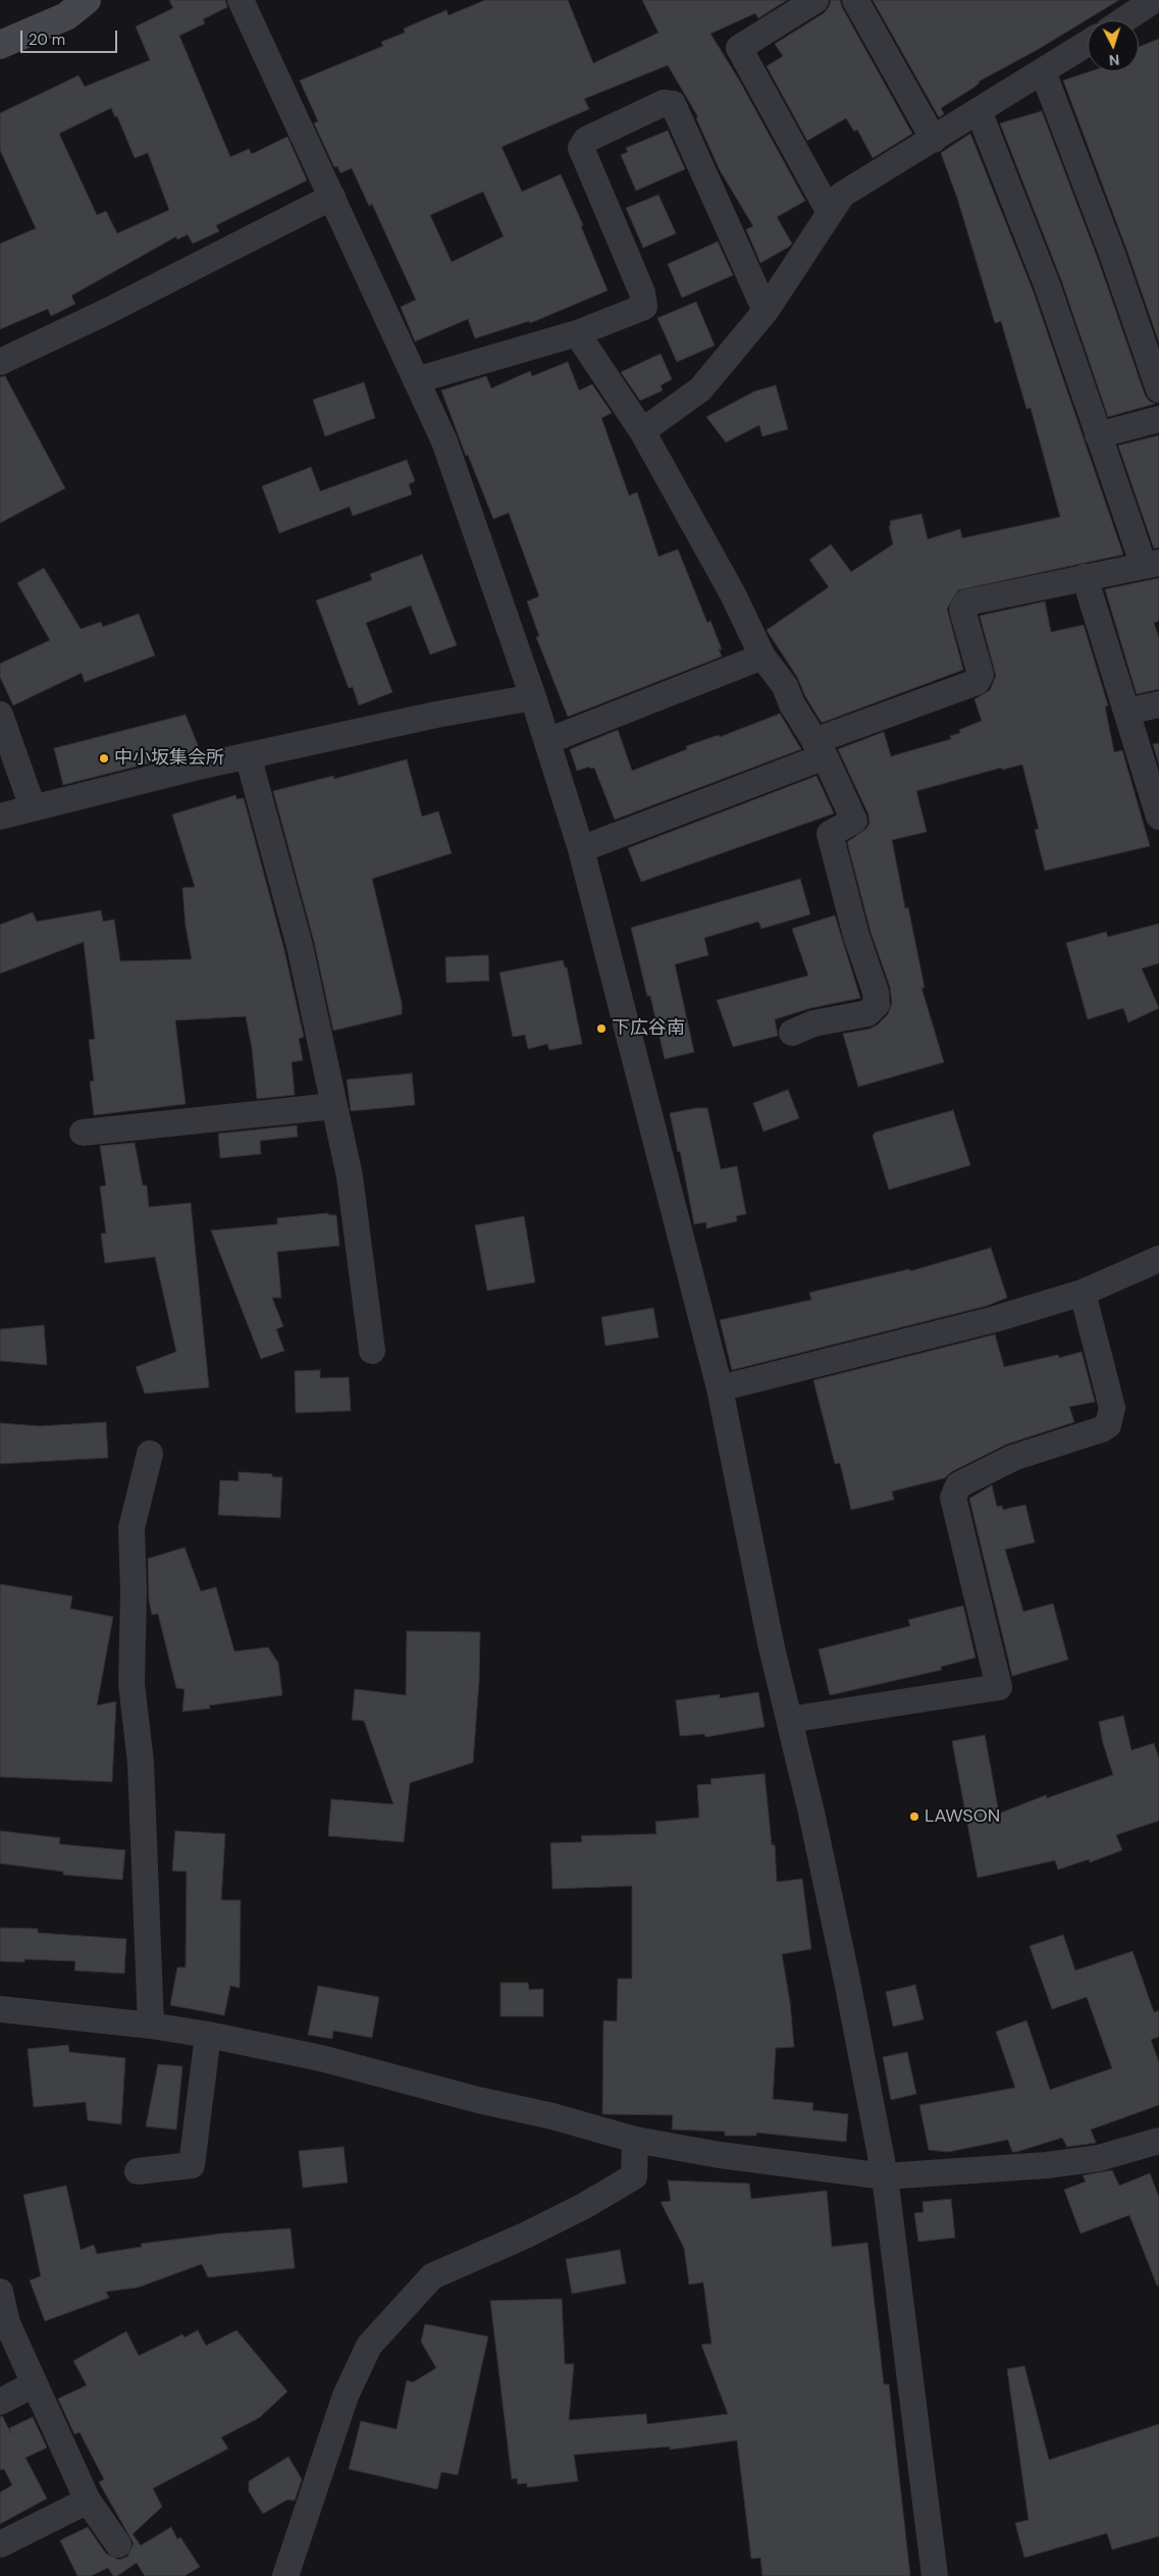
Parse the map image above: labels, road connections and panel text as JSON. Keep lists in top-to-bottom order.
{
  "places": ["中小坂集会所", "下広谷南", "LAWSON"],
  "scale_bar": "20 m",
  "north": "bottom"
}
